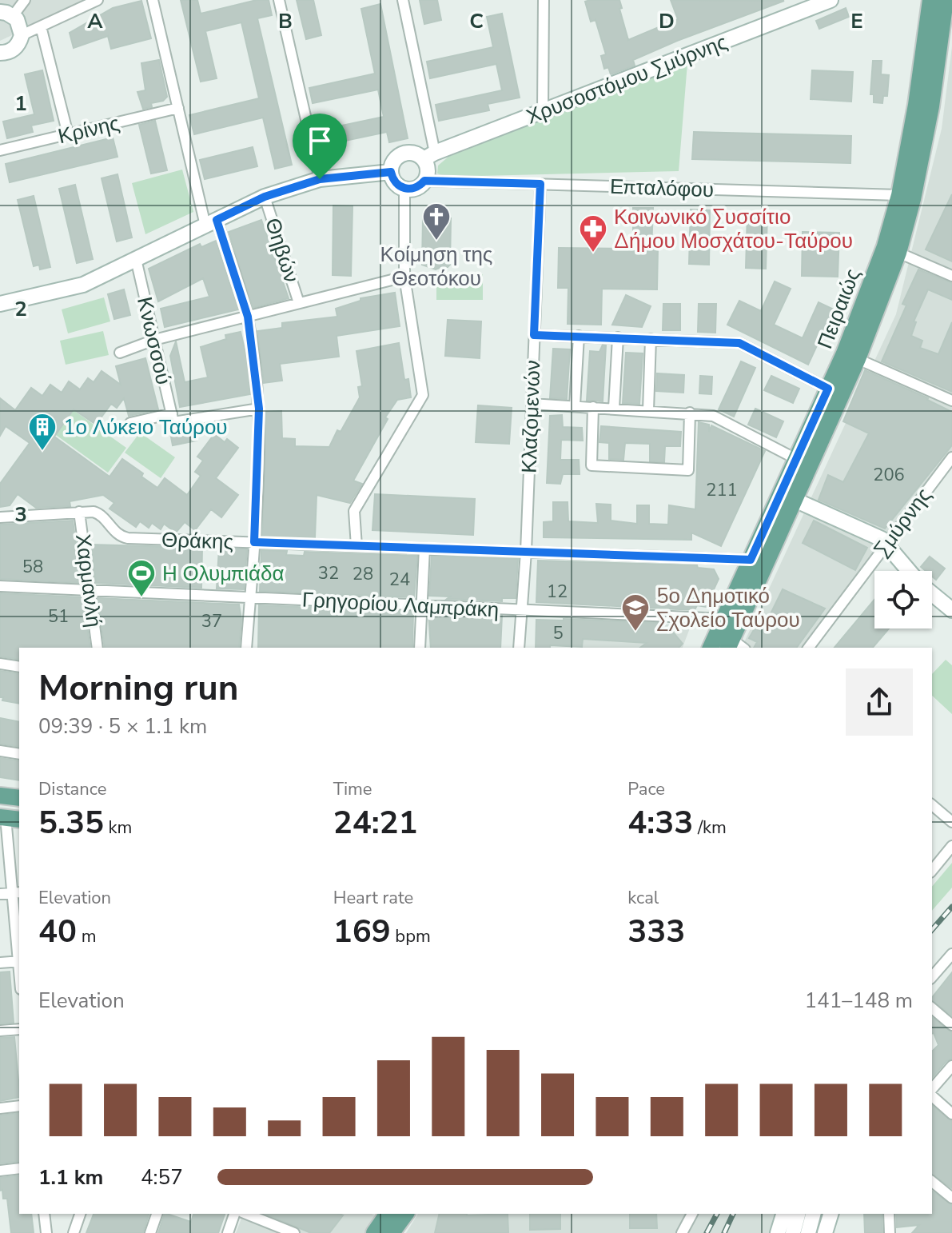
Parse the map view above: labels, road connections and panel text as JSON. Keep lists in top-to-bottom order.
{
  "streets": {
    "main road": ["Πειραιώς"],
    "street": [
      "Χρυσοστόμου Σμύρνης",
      "Κρίνης",
      "Επταλόφου",
      "Θηβών",
      "Κνωσσού",
      "Κλαζομενών",
      "Σμύρνης",
      "Θράκης",
      "Χαρμανλή",
      "Γρηγορίου Λαμπράκη"
    ]
  },
  "crossings": [
    ["Χρυσοστόμου Σμύρνης", "Επταλόφου"],
    ["Επταλόφου", "Πειραιώς"],
    ["Επταλόφου", "Κλαζομενών"],
    ["Πειραιώς", "Θράκης"],
    ["Πειραιώς", "Γρηγορίου Λαμπράκη"],
    ["Κλαζομενών", "Θράκης"],
    ["Κλαζομενών", "Γρηγορίου Λαμπράκη"],
    ["Θράκης", "Χαρμανλή"],
    ["Χαρμανλή", "Γρηγορίου Λαμπράκη"]
  ],
  "places": {
    "church": ["Κοίμηση της Θεοτόκου"],
    "pharmacy": ["Κοινωνικό Συσσίτιο Δήμου Μοσχάτου-Ταύρου"],
    "building": ["1ο Λύκειο Ταύρου"],
    "sports": ["Η Ολυμπιάδα"],
    "school or university": ["5ο Δημοτικό Σχολείο Ταύρου"]
  },
  "house_numbers": [
    "206",
    "211",
    "58",
    "32",
    "28",
    "24",
    "12",
    "51",
    "37",
    "5"
  ],
  "page": {
    "heading": ["Morning run", "09:39 · 5 × 1.1 km"],
    "stats": [
      ["Distance", "5.35 km"],
      ["Time", "24:21"],
      ["Pace", "4:33 /km"],
      ["Elevation", "40 m"],
      ["Heart rate", "169 bpm"],
      ["kcal", "333"]
    ],
    "chart": ["Elevation", "141–148 m"],
    "list": [
      {
        "name": "1.1 km",
        "note": "4:57"
      }
    ]
  },
  "grid": {
    "columns": [
      "A",
      "B",
      "C",
      "D",
      "E"
    ],
    "rows": ["1", "2", "3"]
  }
}
